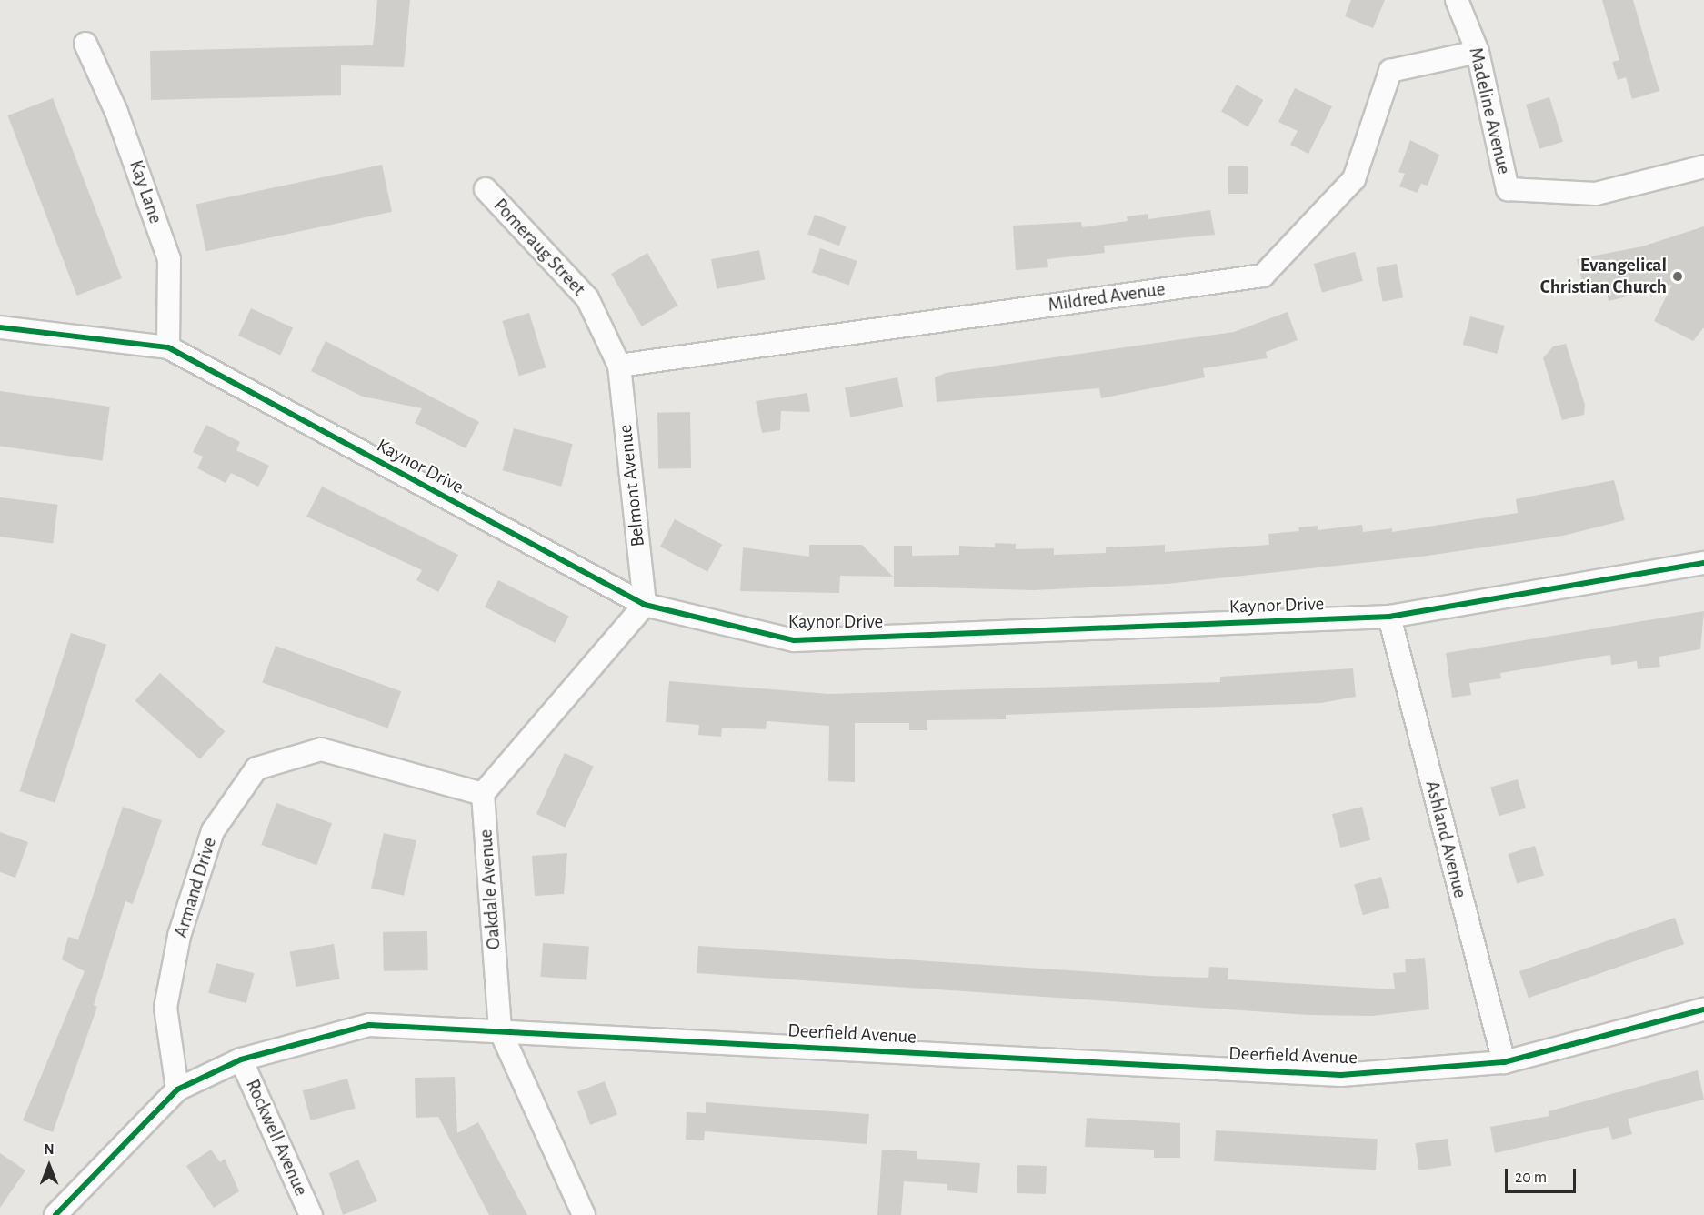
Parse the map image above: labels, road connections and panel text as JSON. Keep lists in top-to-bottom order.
{
  "streets": {
    "street": [
      "Madeline Avenue",
      "Kay Lane",
      "Pomeraug Street",
      "Mildred Avenue",
      "Kaynor Drive",
      "Belmont Avenue",
      "Ashland Avenue",
      "Armand Drive",
      "Oakdale Avenue",
      "Deerfield Avenue",
      "Rockwell Avenue"
    ]
  },
  "crossings": [
    ["Madeline Avenue", "Mildred Avenue"],
    ["Kay Lane", "Kaynor Drive"],
    ["Pomeraug Street", "Mildred Avenue"],
    ["Pomeraug Street", "Belmont Avenue"],
    ["Mildred Avenue", "Belmont Avenue"],
    ["Kaynor Drive", "Belmont Avenue"],
    ["Kaynor Drive", "Ashland Avenue"],
    ["Ashland Avenue", "Deerfield Avenue"],
    ["Armand Drive", "Oakdale Avenue"],
    ["Armand Drive", "Deerfield Avenue"],
    ["Oakdale Avenue", "Deerfield Avenue"],
    ["Deerfield Avenue", "Rockwell Avenue"]
  ],
  "places": ["Evangelical Christian Church"],
  "scale_bar": "20 m",
  "north": "top"
}
